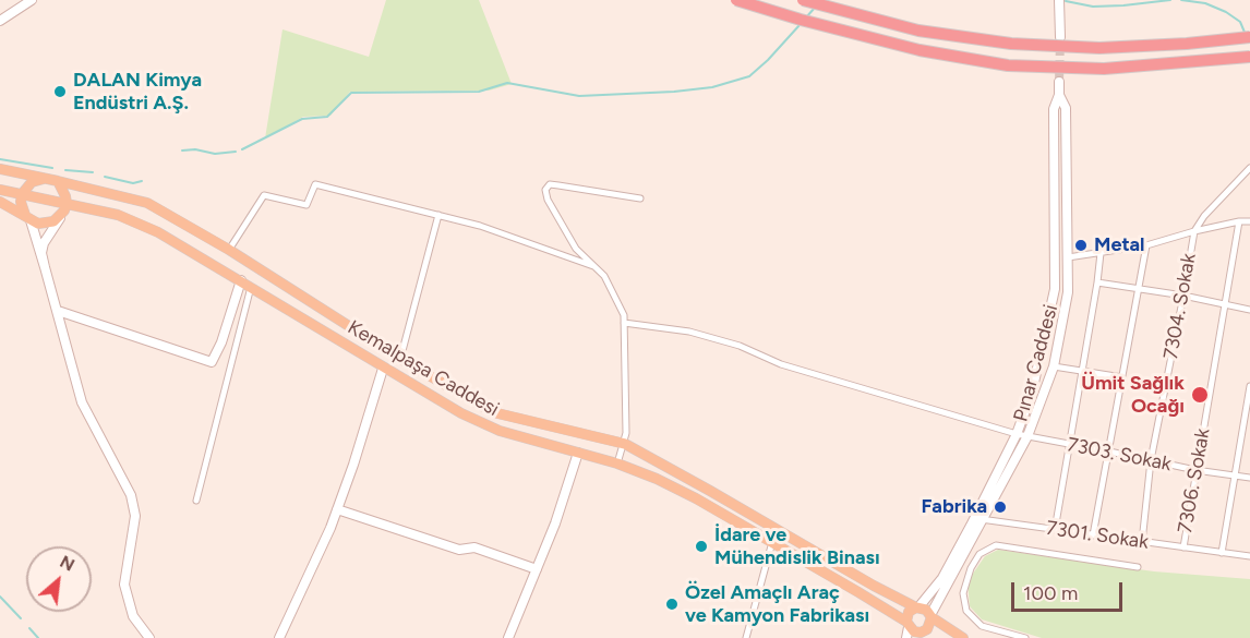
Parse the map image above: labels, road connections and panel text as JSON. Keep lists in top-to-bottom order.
{
  "streets": {
    "main road": ["Kemalpaşa Caddesi"],
    "street": [
      "7304. Sokak",
      "Pınar Caddesi",
      "7303. Sokak",
      "7306. Sokak",
      "7301. Sokak"
    ]
  },
  "crossings": [
    ["7304. Sokak", "7303. Sokak"],
    ["7304. Sokak", "7301. Sokak"],
    ["Pınar Caddesi", "Kemalpaşa Caddesi"],
    ["Pınar Caddesi", "7303. Sokak"],
    ["Pınar Caddesi", "7301. Sokak"],
    ["7303. Sokak", "7306. Sokak"],
    ["7306. Sokak", "7301. Sokak"]
  ],
  "places": [
    "DALAN Kimya Endüstri A.Ş.",
    "Metal",
    "Ümit Sağlık Ocağı",
    "Fabrika",
    "İdare ve Mühendislik Binası",
    "Özel Amaçlı Araç ve Kamyon Fabrikası"
  ],
  "scale_bar": "100 m",
  "north": "top right"
}
